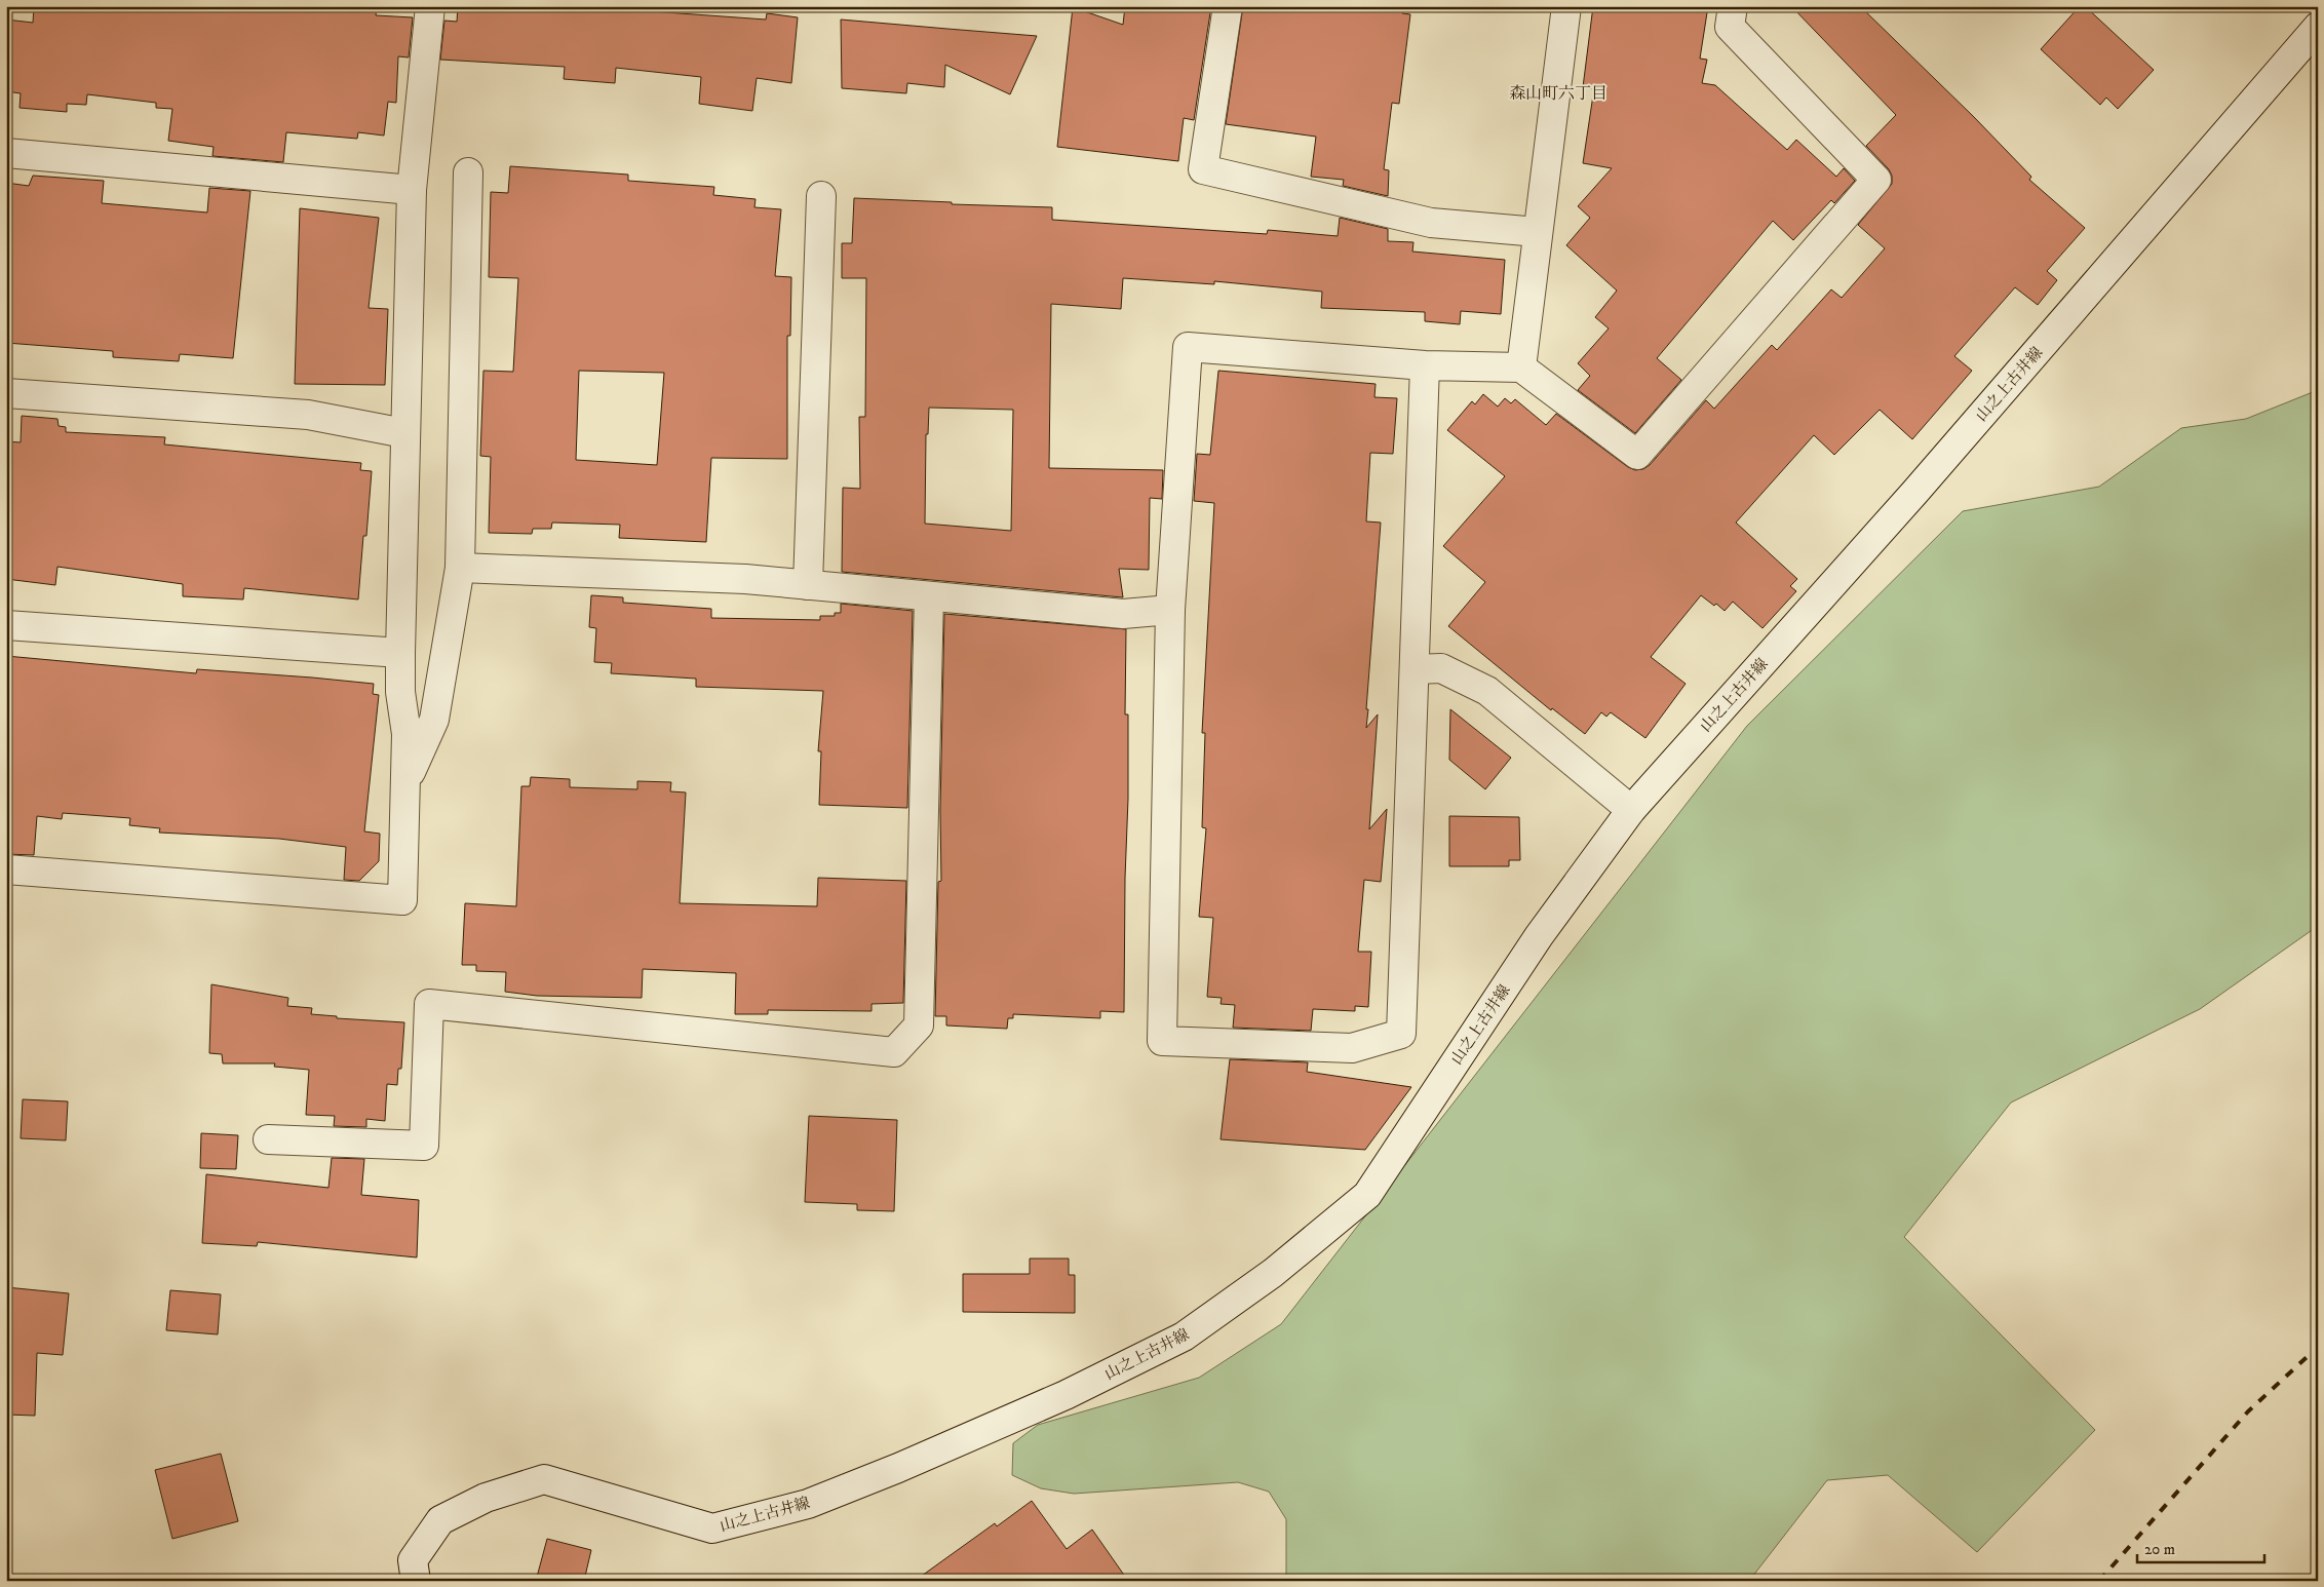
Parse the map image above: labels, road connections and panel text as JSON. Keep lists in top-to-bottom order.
{
  "streets": {
    "street": ["山之上古井線"]
  },
  "districts": ["森山町六丁目"],
  "scale_bar": "20 m"
}
